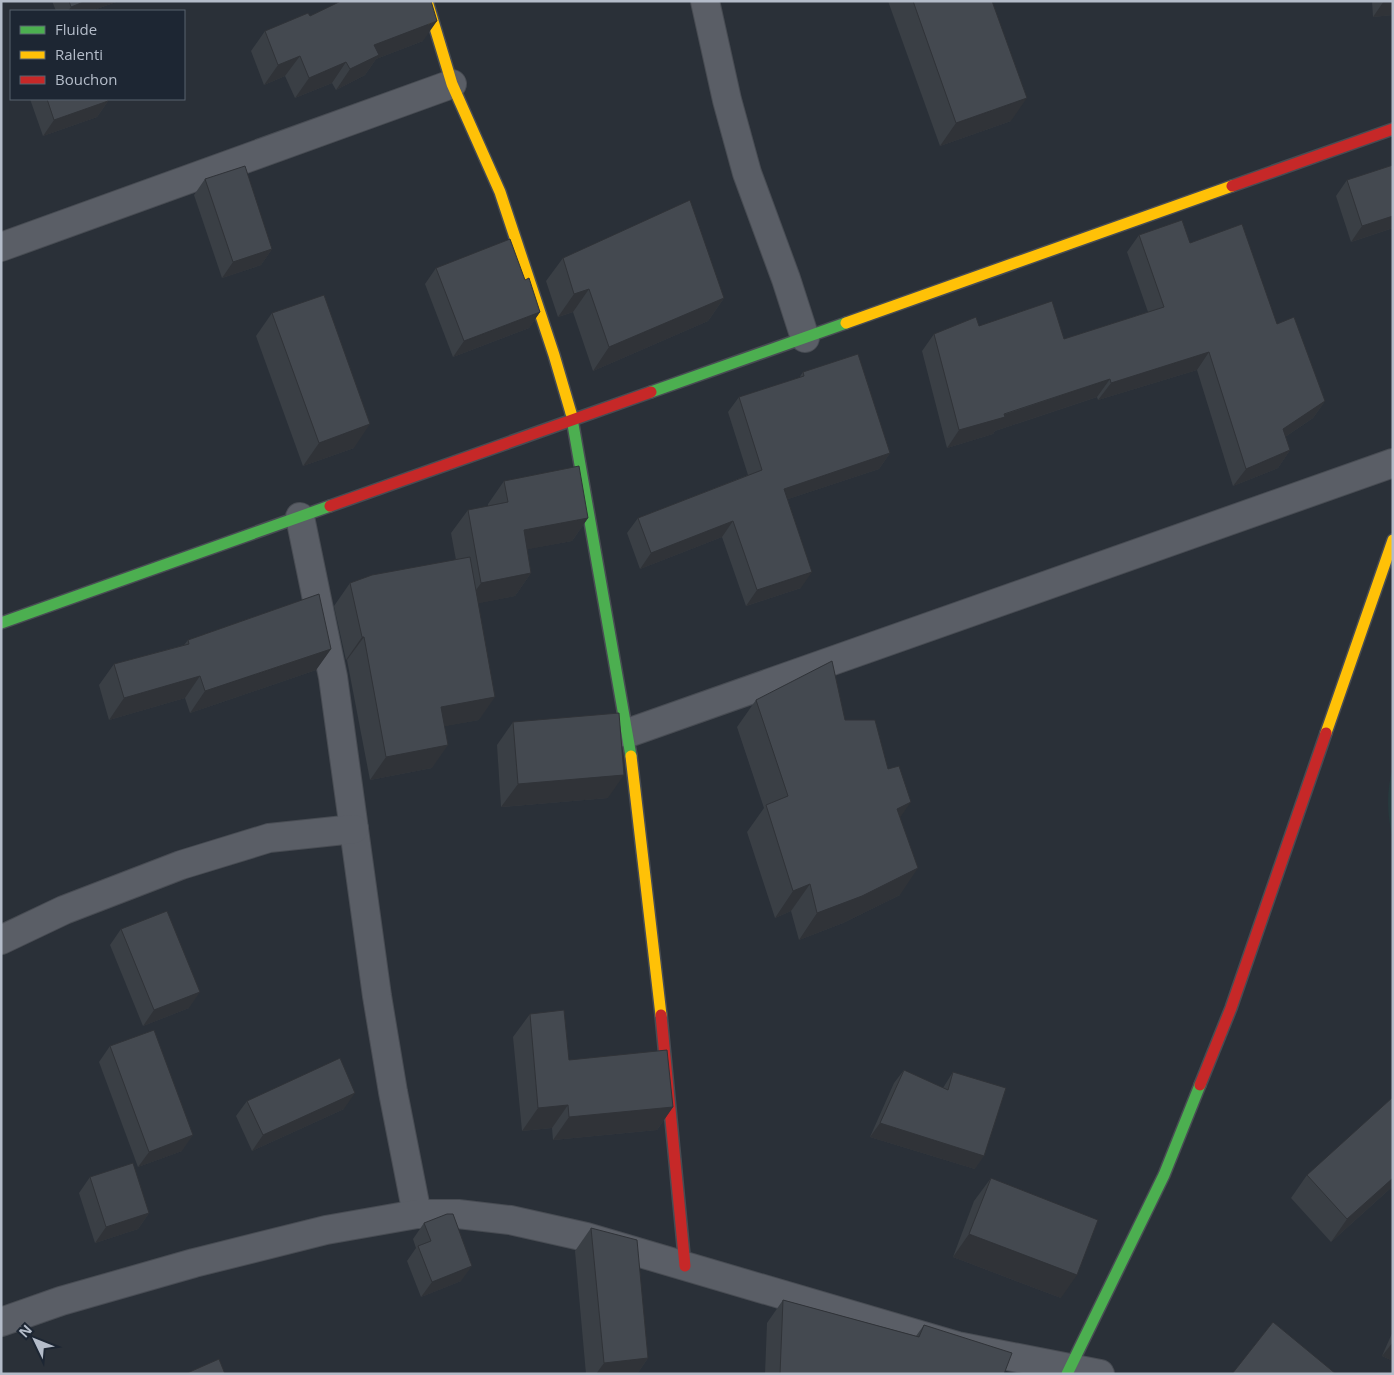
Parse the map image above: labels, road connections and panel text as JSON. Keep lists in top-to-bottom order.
{
  "legend": ["Fluide", "Ralenti", "Bouchon"],
  "north": "top left"
}
